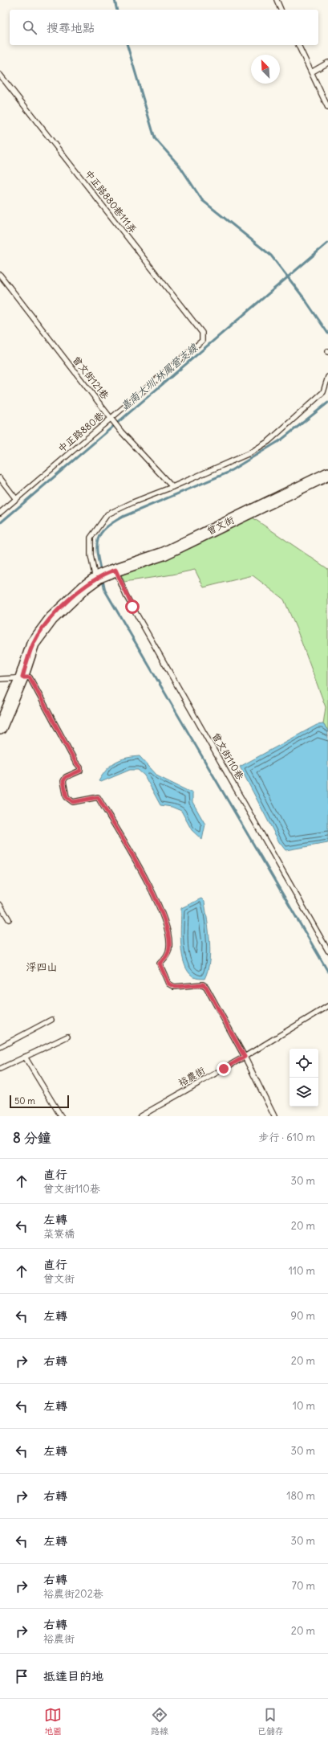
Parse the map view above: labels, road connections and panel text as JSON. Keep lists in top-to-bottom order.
{
  "streets": {
    "main road": ["曾文街"],
    "lane": [
      "中正路880巷111弄",
      "曾文街121巷",
      "中正路880巷",
      "曾文街110巷",
      "裕農街"
    ]
  },
  "crossings": [
    ["中正路880巷111弄", "中正路880巷"],
    ["曾文街121巷", "中正路880巷"],
    ["曾文街", "曾文街110巷"]
  ],
  "districts": ["浮四山"],
  "water": ["嘉南大圳 林鳳營支線"],
  "scale_bar": "50 m",
  "north": "top left",
  "page": {
    "search": "搜尋地點",
    "scale": "50 m",
    "heading": ["8 分鐘", "步行 · 610 m"],
    "list": [
      ["直行", "曾文街110巷", "30 m"],
      ["左轉", "菜寮橋", "20 m"],
      ["直行", "曾文街", "110 m"],
      ["左轉", "90 m"],
      ["右轉", "20 m"],
      ["左轉", "10 m"],
      ["左轉", "30 m"],
      ["右轉", "180 m"],
      ["左轉", "30 m"],
      ["右轉", "裕農街202巷", "70 m"],
      ["右轉", "裕農街", "20 m"],
      "抵達目的地"
    ],
    "nav": ["地圖", "路線", "已儲存"]
  }
}
